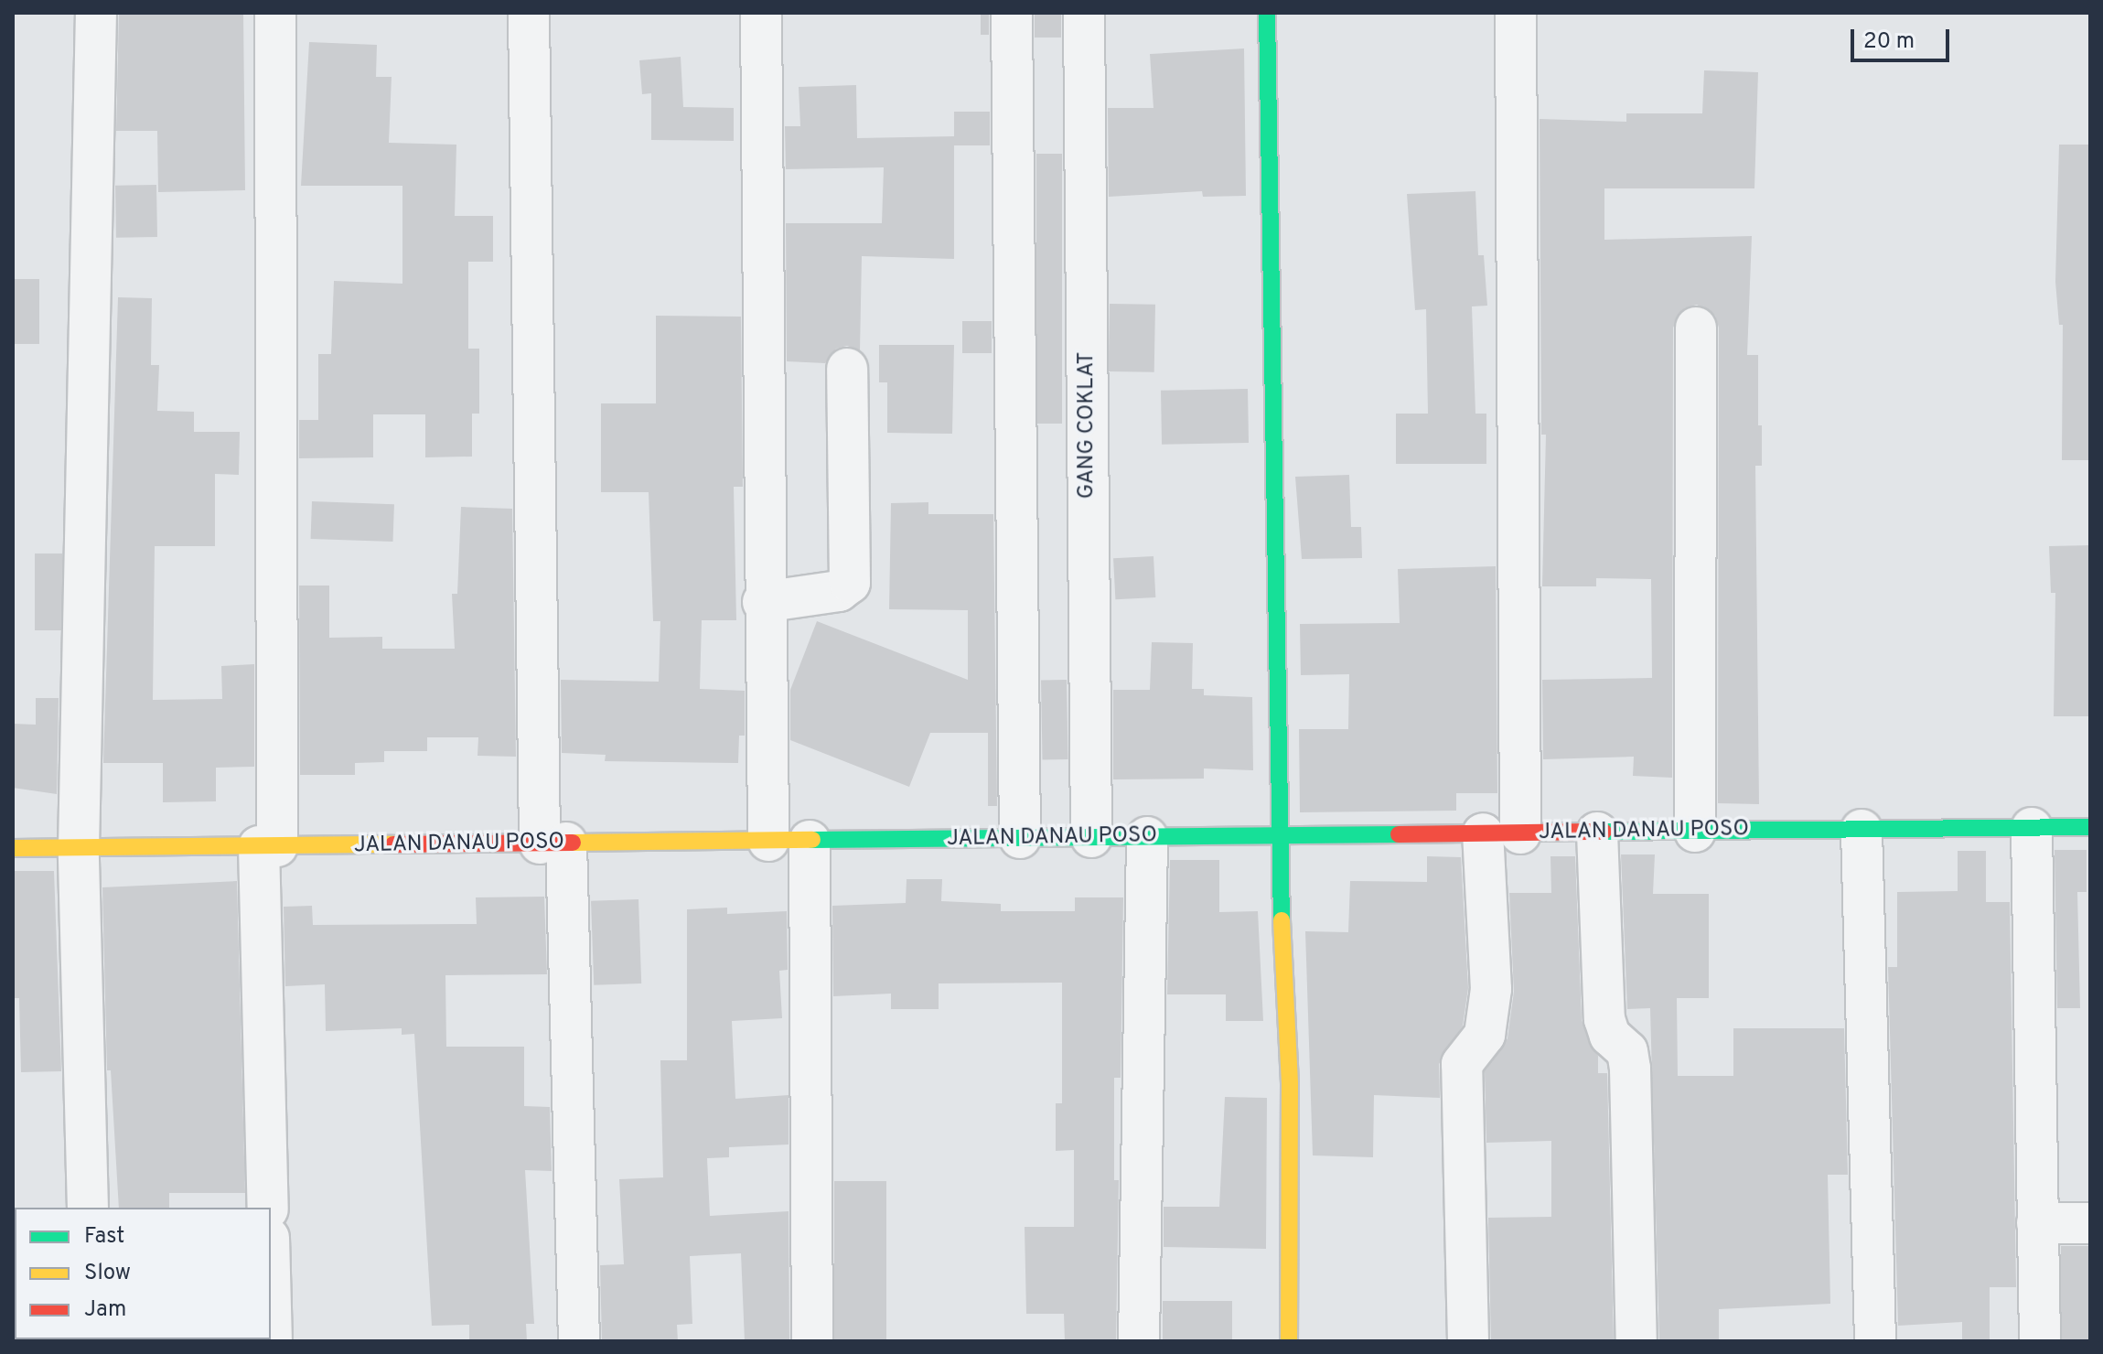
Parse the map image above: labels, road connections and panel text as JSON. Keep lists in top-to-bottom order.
{
  "streets": {
    "street": ["GANG COKLAT", "JALAN DANAU POSO"]
  },
  "crossings": [
    ["GANG COKLAT", "JALAN DANAU POSO"]
  ],
  "legend": ["Fast", "Slow", "Jam"],
  "scale_bar": "20 m"
}
